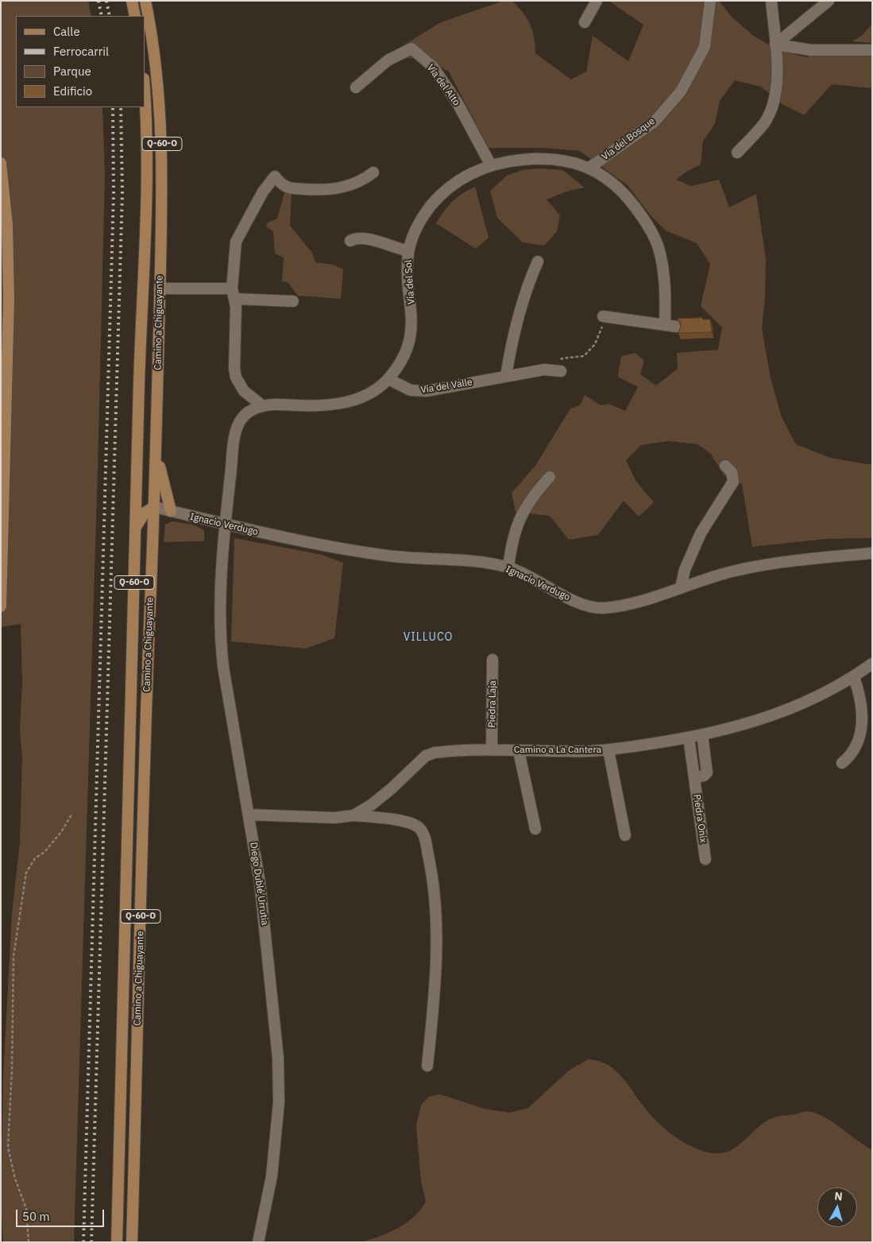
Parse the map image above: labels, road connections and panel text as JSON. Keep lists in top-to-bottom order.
{
  "streets": {
    "main road": ["Q-60-O", "Camino a Chiguayante"],
    "street": [
      "Vía del Alto",
      "Vía del Bosque",
      "Vía del Sol",
      "Vía del Valle",
      "Ignacio Verdugo",
      "Piedra Laja",
      "Camino a La Cantera",
      "Piedra Onix",
      "Diego Dublé Urrutia"
    ]
  },
  "crossings": [
    ["Vía del Alto", "Vía del Sol"],
    ["Vía del Bosque", "Vía del Sol"],
    ["Vía del Sol", "Vía del Valle"],
    ["Vía del Sol", "Ignacio Verdugo"],
    ["Vía del Sol", "Diego Dublé Urrutia"],
    ["Camino a Chiguayante", "Ignacio Verdugo"],
    ["Ignacio Verdugo", "Diego Dublé Urrutia"],
    ["Piedra Laja", "Camino a La Cantera"],
    ["Camino a La Cantera", "Piedra Onix"],
    ["Camino a La Cantera", "Diego Dublé Urrutia"]
  ],
  "districts": ["VILLUCO"],
  "legend": [
    "Calle",
    "Ferrocarril",
    "Parque",
    "Edificio"
  ],
  "scale_bar": "50 m",
  "north": "top"
}
